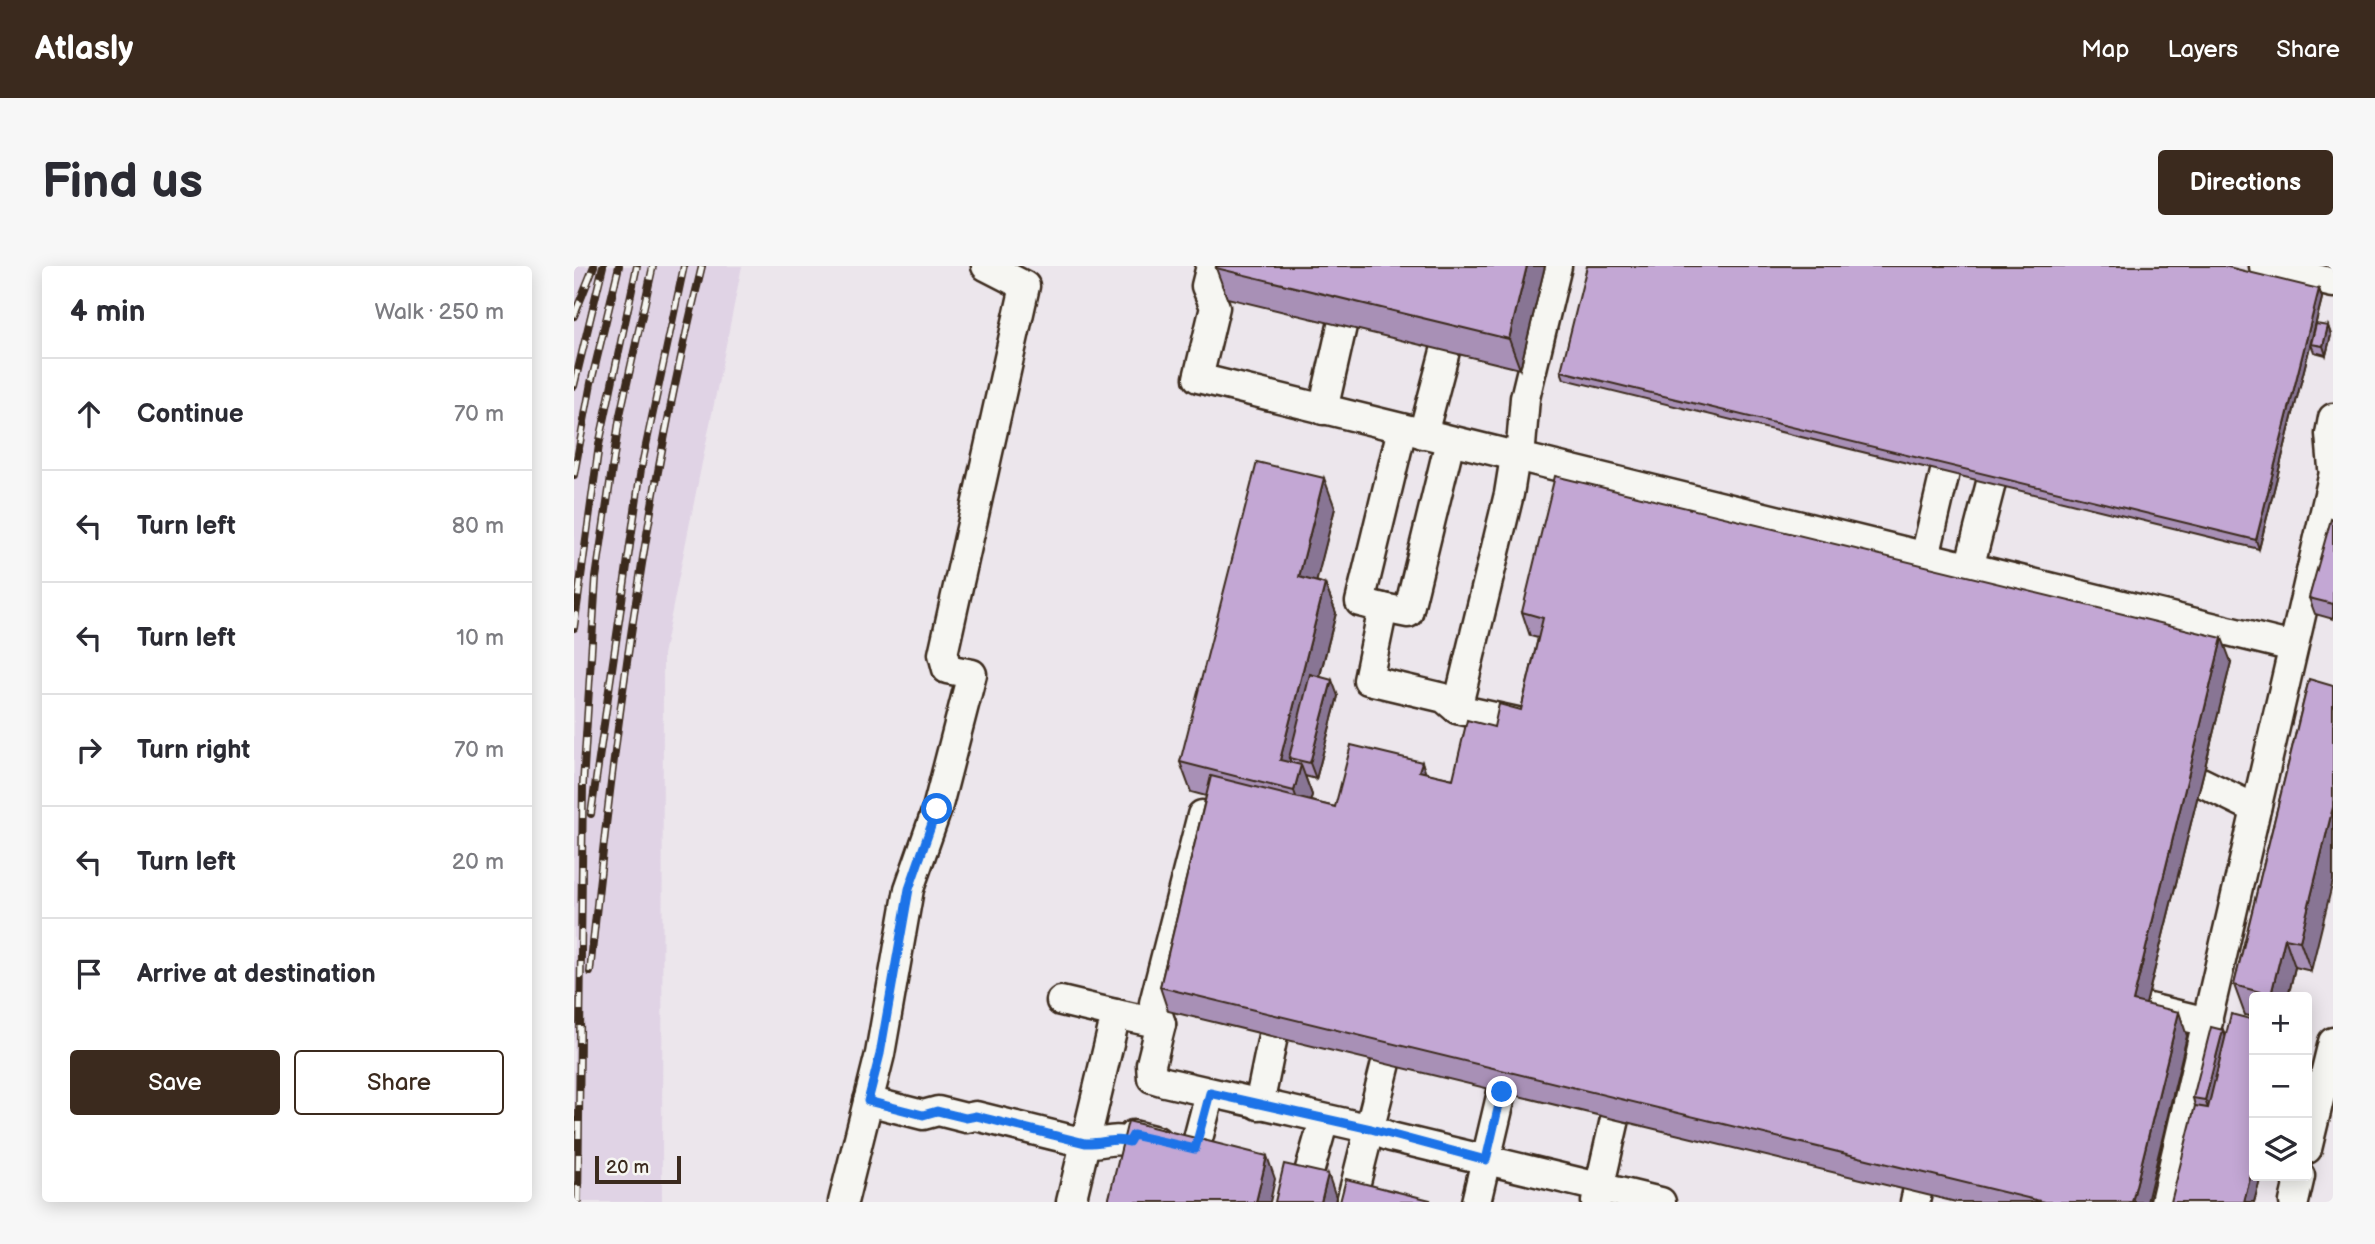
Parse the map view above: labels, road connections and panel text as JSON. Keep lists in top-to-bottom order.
{
  "scale_bar": "20 m",
  "page": {
    "header": "Atlasly",
    "nav": ["Map", "Layers", "Share"],
    "buttons": [
      "Directions",
      ["Save", "Share"]
    ],
    "title": "Find us",
    "heading": ["4 min", "Walk · 250 m"],
    "list": [
      ["Continue", "70 m"],
      ["Turn left", "80 m"],
      ["Turn left", "10 m"],
      ["Turn right", "70 m"],
      ["Turn left", "20 m"],
      "Arrive at destination"
    ],
    "map_buttons": ["+", "−"],
    "scale": "20 m"
  }
}
